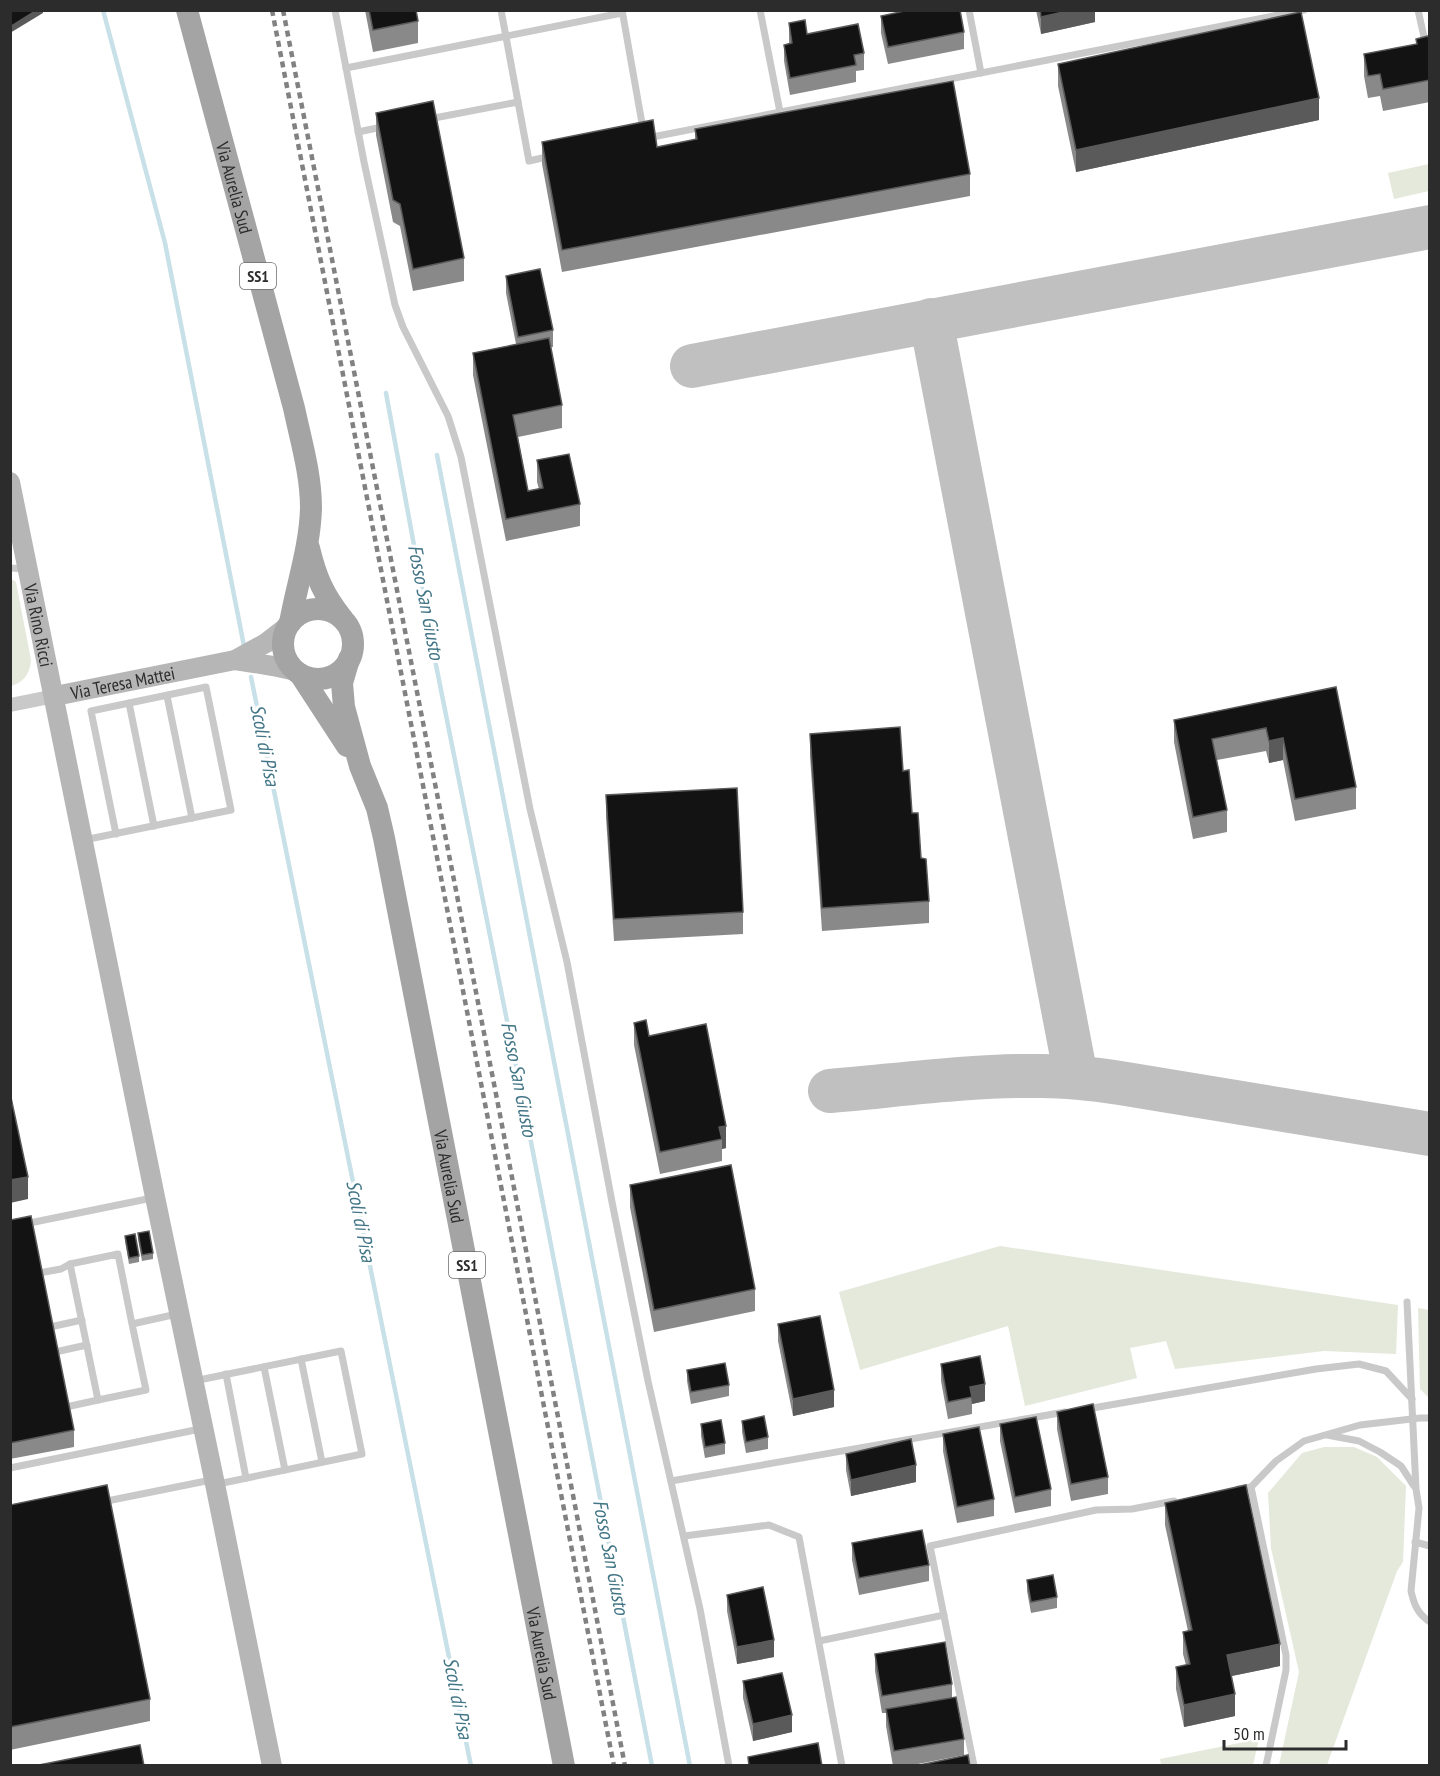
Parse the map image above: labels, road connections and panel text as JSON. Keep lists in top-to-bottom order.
{
  "streets": {
    "main road": ["Via Aurelia Sud", "SS1"],
    "street": ["Via Rino Ricci", "Via Teresa Mattei"]
  },
  "crossings": [
    ["Via Aurelia Sud", "SS1"],
    ["Via Rino Ricci", "Via Teresa Mattei"]
  ],
  "water": ["Fosso San Giusto", "Scoli di Pisa"],
  "scale_bar": "50 m"
}
